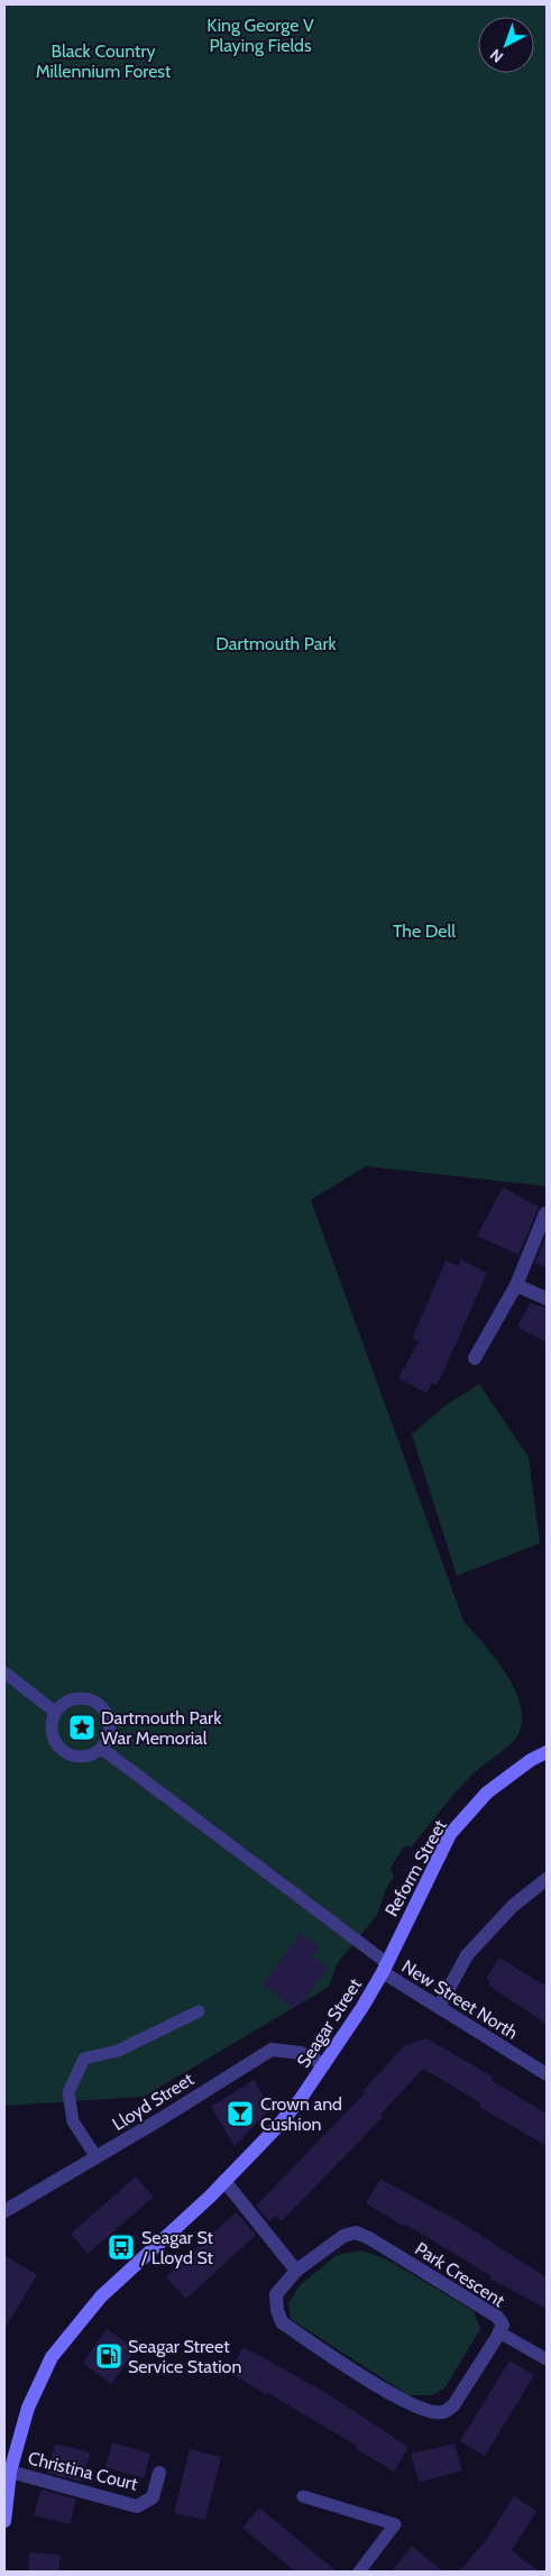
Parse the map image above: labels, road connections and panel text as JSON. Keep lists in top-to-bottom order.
{
  "streets": {
    "street": [
      "Reform Street",
      "New Street North",
      "Seagar Street",
      "Lloyd Street",
      "Park Crescent",
      "Christina Court"
    ]
  },
  "crossings": [
    ["Reform Street", "New Street North"],
    ["Reform Street", "Seagar Street"],
    ["New Street North", "Seagar Street"],
    ["Seagar Street", "Lloyd Street"],
    ["Seagar Street", "Christina Court"]
  ],
  "parks": [
    "King George V Playing Fields",
    "Black Country Millennium Forest",
    "Dartmouth Park",
    "The Dell"
  ],
  "places": {
    "place": ["Dartmouth Park War Memorial"],
    "bar": ["Crown and Cushion"],
    "bus stop": ["Seagar St / Lloyd St"],
    "fuel station": ["Seagar Street Service Station"]
  },
  "north": "bottom left"
}
